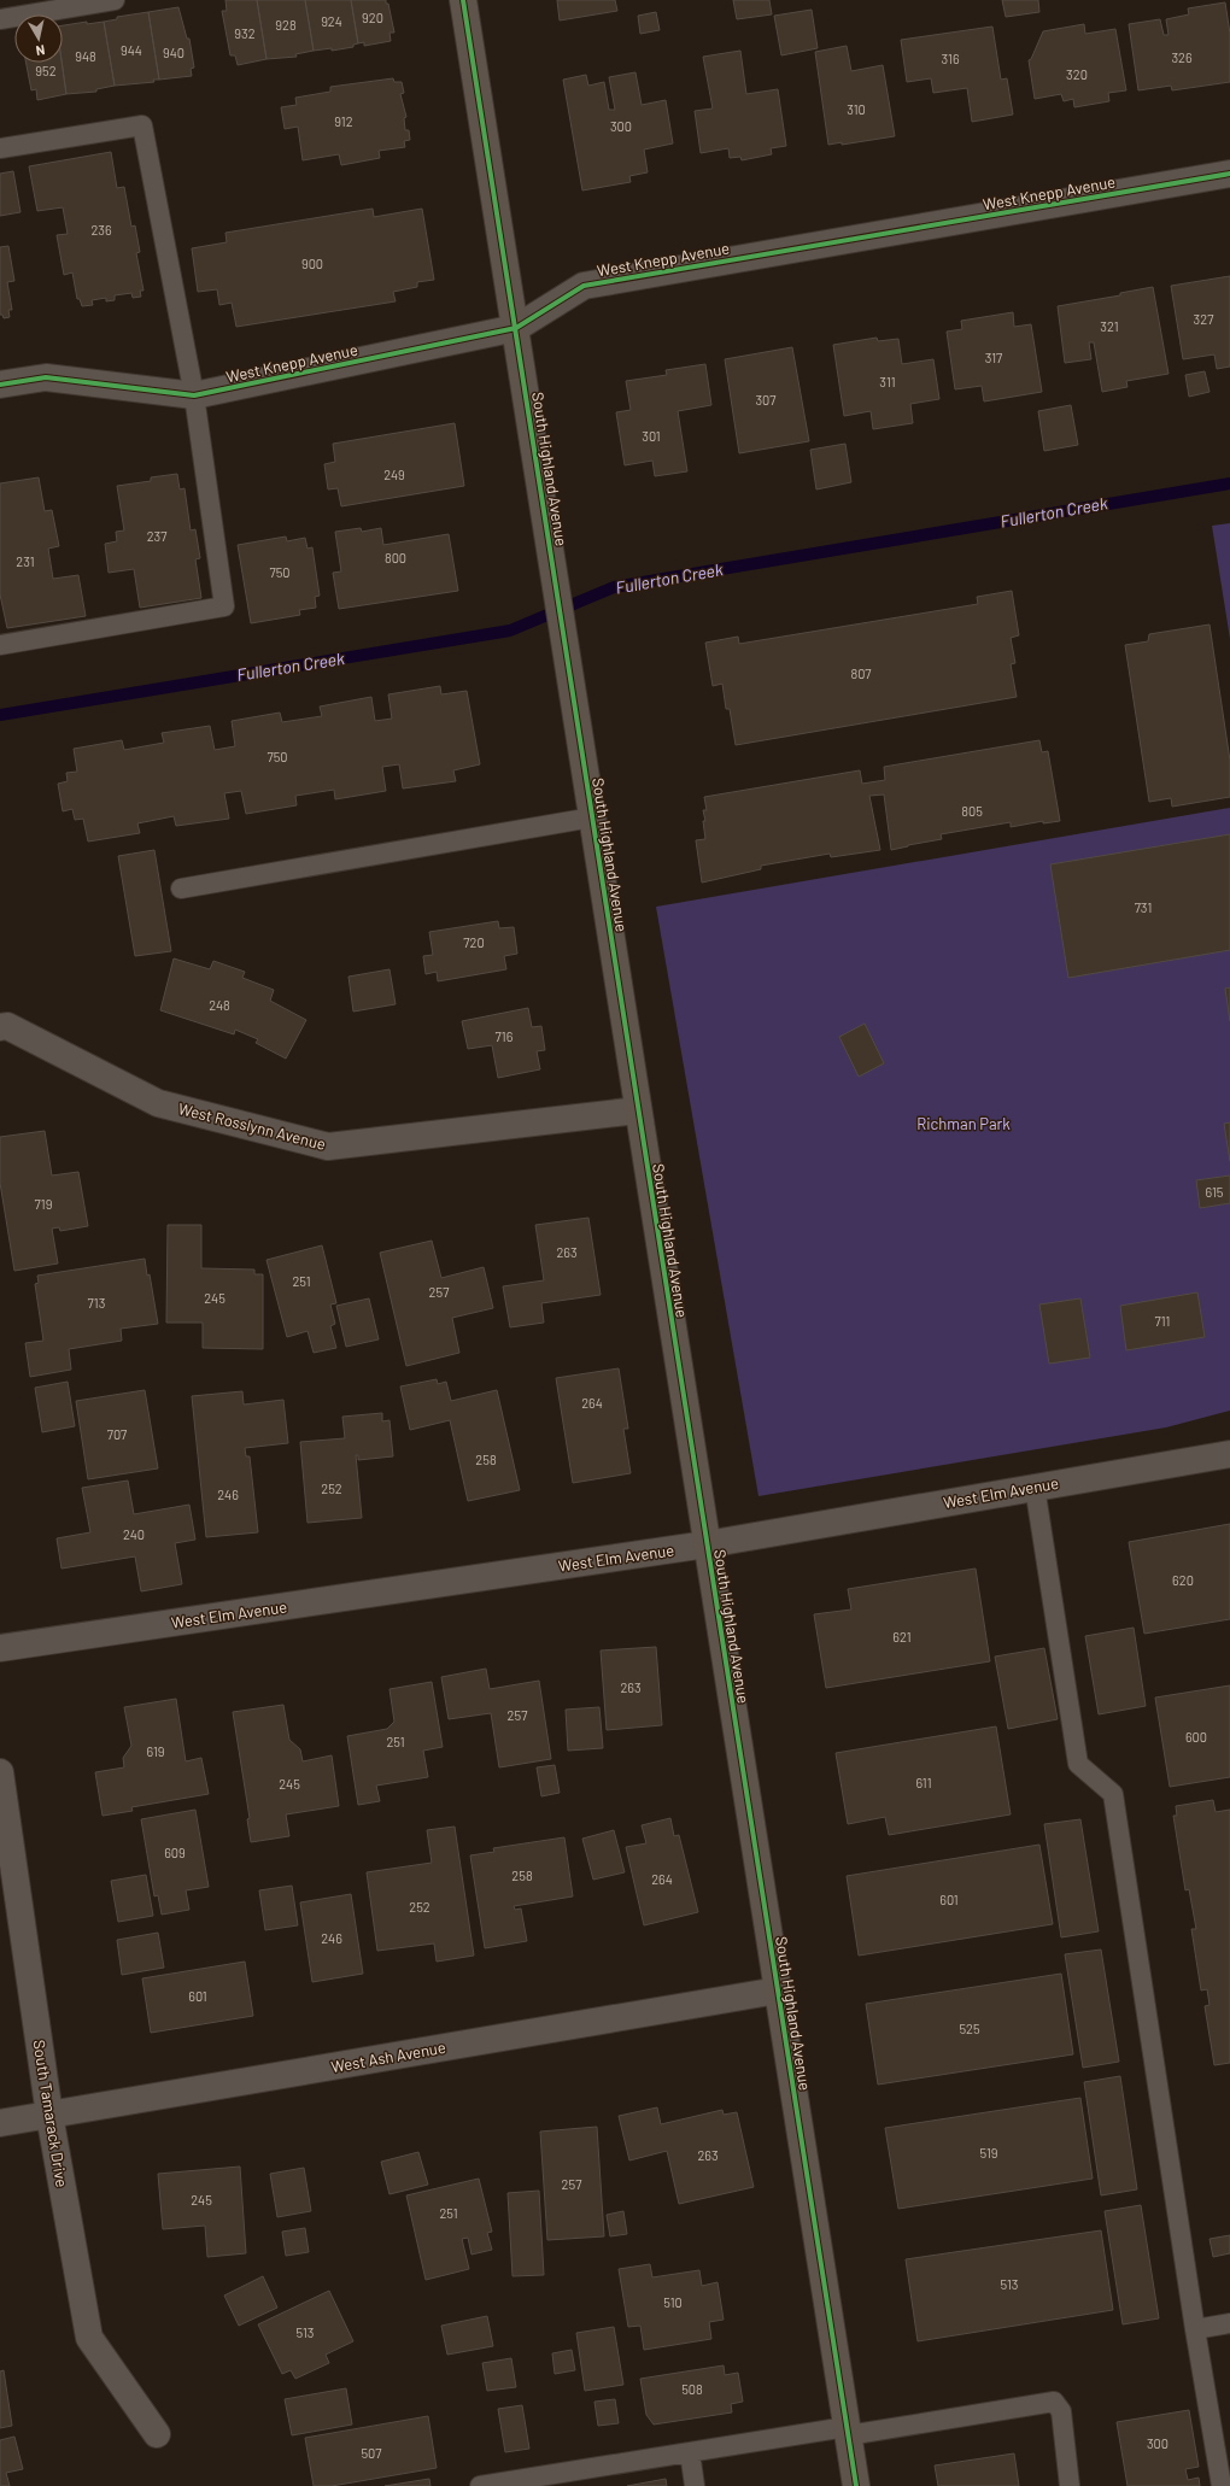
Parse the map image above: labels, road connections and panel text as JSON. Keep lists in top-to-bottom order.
{
  "streets": {
    "street": [
      "West Knepp Avenue",
      "South Highland Avenue",
      "West Rosslynn Avenue",
      "West Elm Avenue",
      "West Ash Avenue",
      "South Tamarack Drive"
    ]
  },
  "crossings": [
    ["West Knepp Avenue", "South Highland Avenue"],
    ["South Highland Avenue", "West Rosslynn Avenue"],
    ["South Highland Avenue", "West Elm Avenue"],
    ["South Highland Avenue", "West Ash Avenue"],
    ["West Ash Avenue", "South Tamarack Drive"]
  ],
  "water": ["Fullerton Creek"],
  "parks": ["Richman Park"],
  "house_numbers": [
    "920",
    "924",
    "928",
    "932",
    "944",
    "940",
    "948",
    "326",
    "316",
    "952",
    "320",
    "310",
    "912",
    "300",
    "236",
    "900",
    "327",
    "321",
    "317",
    "311",
    "307",
    "301",
    "249",
    "237",
    "800",
    "231",
    "750",
    "807",
    "750",
    "805",
    "731",
    "720",
    "248",
    "716",
    "615",
    "719",
    "263",
    "251",
    "257",
    "245",
    "713",
    "711",
    "264",
    "707",
    "258",
    "252",
    "246",
    "240",
    "620",
    "621",
    "263",
    "257",
    "600",
    "251",
    "619",
    "611",
    "245",
    "609",
    "258",
    "264",
    "601",
    "252",
    "246",
    "601",
    "525",
    "519",
    "263",
    "257",
    "245",
    "251",
    "513",
    "510",
    "513",
    "508",
    "300",
    "507"
  ],
  "north": "bottom"
}
